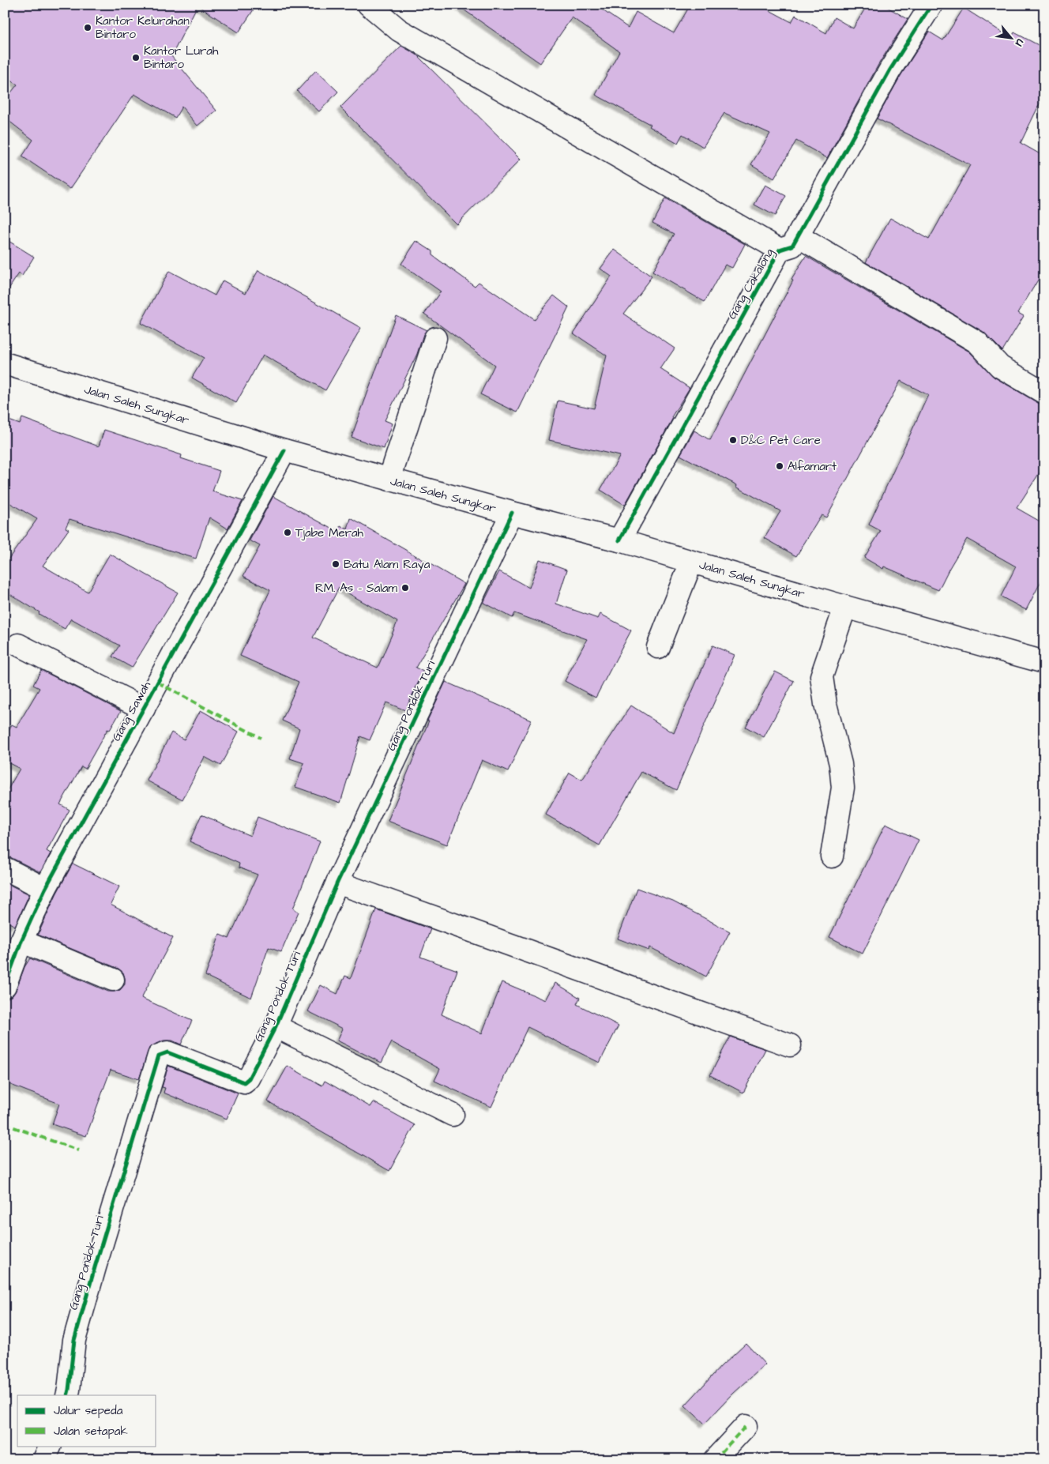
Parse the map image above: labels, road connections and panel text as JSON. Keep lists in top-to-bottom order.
{
  "streets": {
    "main road": [
      "Gang Cakalong",
      "Jalan Saleh Sungkar",
      "Gang Pondok Turi",
      "Gang Sawah"
    ]
  },
  "crossings": [
    ["Gang Cakalong", "Jalan Saleh Sungkar"],
    ["Jalan Saleh Sungkar", "Gang Pondok Turi"],
    ["Jalan Saleh Sungkar", "Gang Sawah"]
  ],
  "places": [
    "Kantor Kelurahan Bintaro",
    "Kantor Lurah Bintaro",
    "D&C Pet Care",
    "Alfamart",
    "Tjabe Merah",
    "Batu Alam Raya",
    "RM. As - Salam"
  ],
  "legend": ["Jalur sepeda", "Jalan setapak"],
  "north": "bottom right"
}
